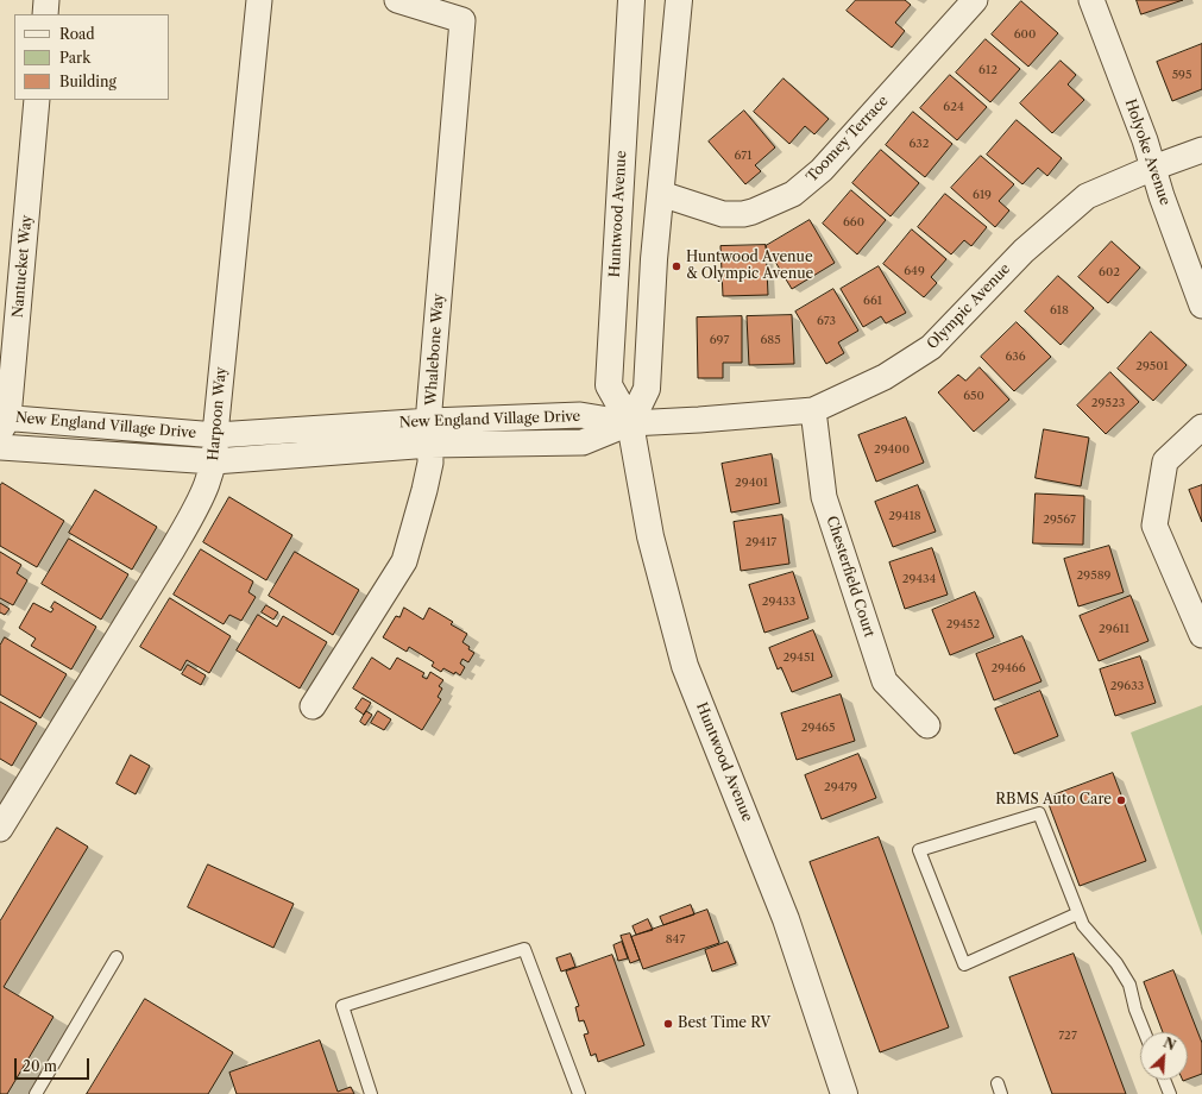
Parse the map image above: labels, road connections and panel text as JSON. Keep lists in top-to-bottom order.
{
  "streets": {
    "street": [
      "Toomey Terrace",
      "Holyoke Avenue",
      "Huntwood Avenue",
      "Nantucket Way",
      "Olympic Avenue",
      "Whalebone Way",
      "Harpoon Way",
      "New England Village Drive",
      "Chesterfield Court"
    ]
  },
  "crossings": [
    ["Holyoke Avenue", "Olympic Avenue"],
    ["Huntwood Avenue", "Olympic Avenue"],
    ["Huntwood Avenue", "New England Village Drive"],
    ["Nantucket Way", "New England Village Drive"],
    ["Olympic Avenue", "New England Village Drive"],
    ["Olympic Avenue", "Chesterfield Court"],
    ["Whalebone Way", "New England Village Drive"],
    ["Harpoon Way", "New England Village Drive"]
  ],
  "places": ["Huntwood Avenue & Olympic Avenue", "RBMS Auto Care", "Best Time RV"],
  "house_numbers": [
    "600",
    "612",
    "595",
    "624",
    "632",
    "671",
    "619",
    "660",
    "649",
    "602",
    "661",
    "618",
    "673",
    "697",
    "685",
    "636",
    "29501",
    "650",
    "29523",
    "29400",
    "29401",
    "29418",
    "29567",
    "29417",
    "29589",
    "29434",
    "29433",
    "29452",
    "29611",
    "29451",
    "29466",
    "29633",
    "29465",
    "29479",
    "847",
    "727"
  ],
  "legend": ["Road", "Park", "Building"],
  "scale_bar": "20 m",
  "north": "top right"
}
